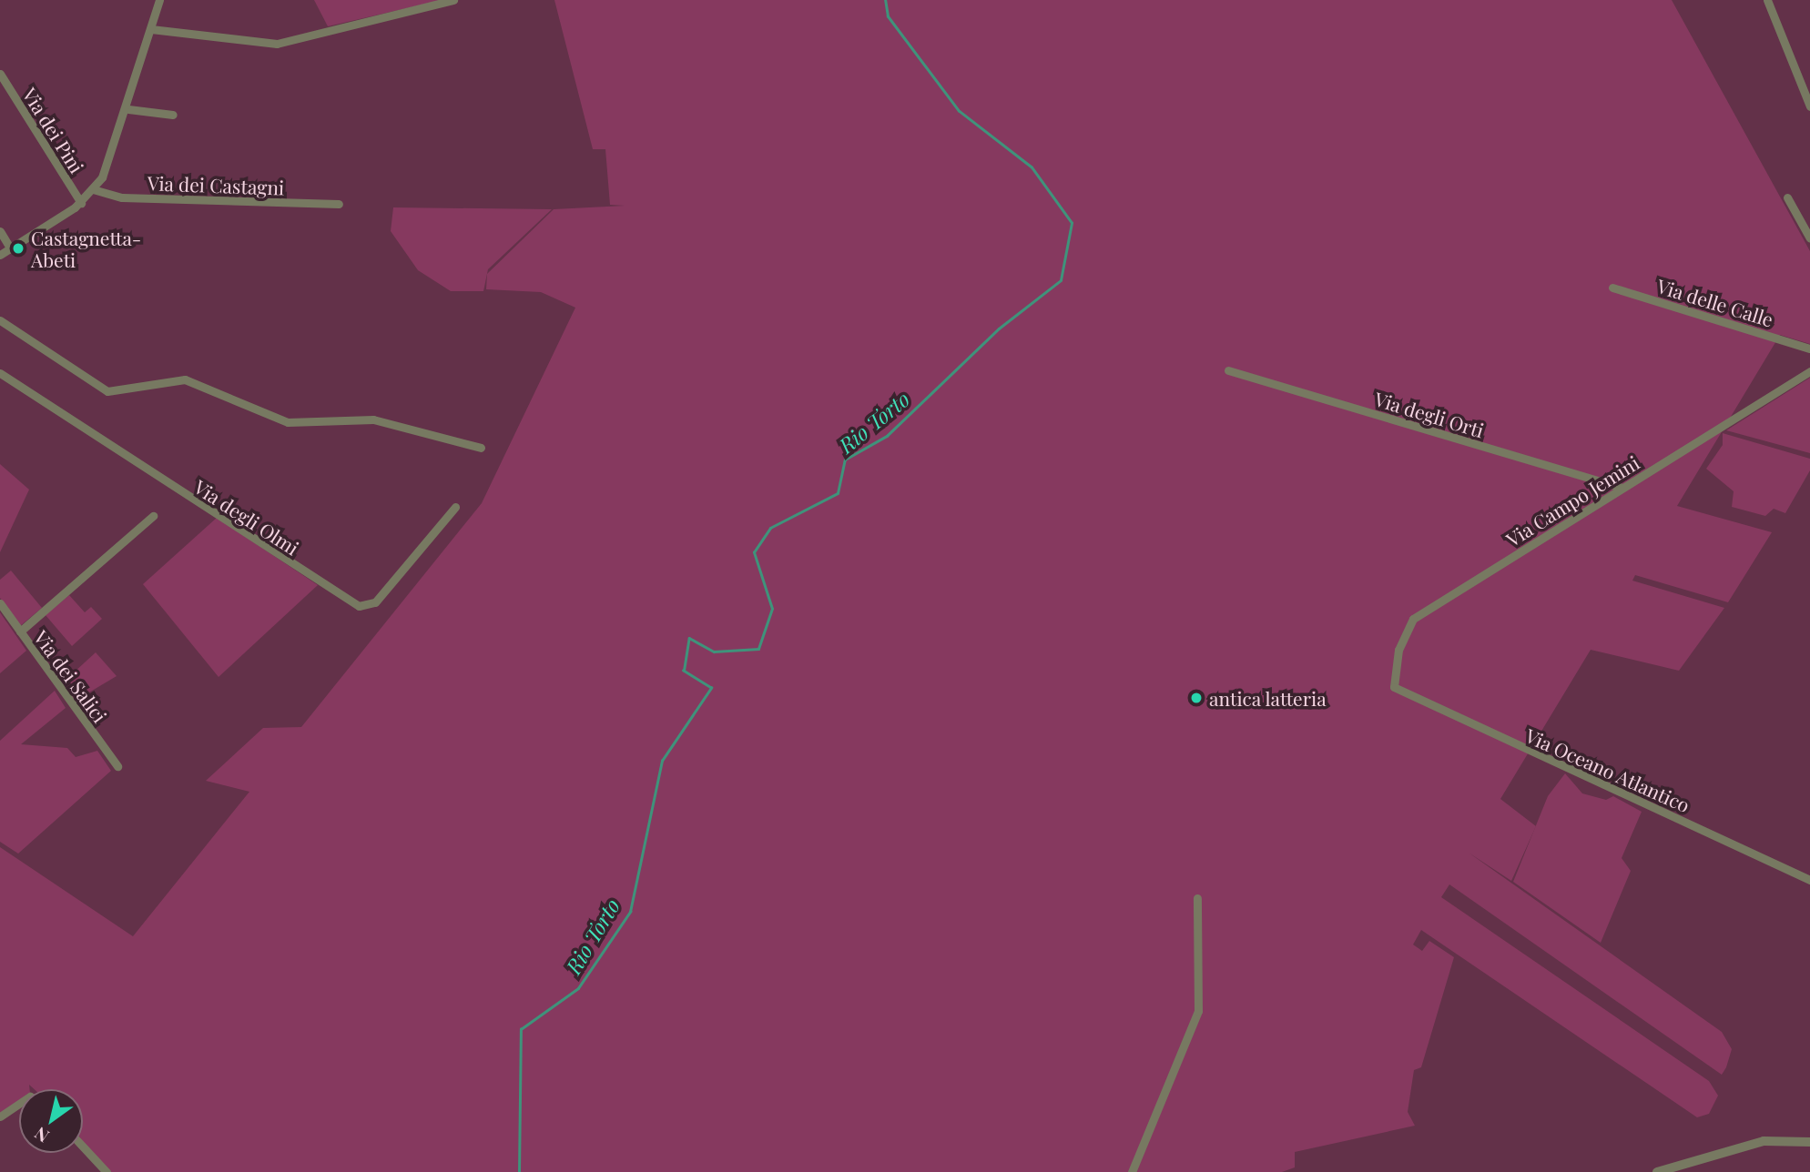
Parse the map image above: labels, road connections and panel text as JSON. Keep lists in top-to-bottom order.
{
  "streets": {
    "street": [
      "Via dei Pini",
      "Via dei Castagni",
      "Via delle Calle",
      "Via degli Orti",
      "Via Campo Jemini",
      "Via degli Olmi",
      "Via dei Salici",
      "Via Oceano Atlantico"
    ]
  },
  "crossings": [
    ["Via degli Orti", "Via Campo Jemini"],
    ["Via Campo Jemini", "Via Oceano Atlantico"]
  ],
  "water": ["Rio Torto"],
  "places": ["Castagnetta- Abeti", "antica latteria"],
  "north": "bottom left"
}
